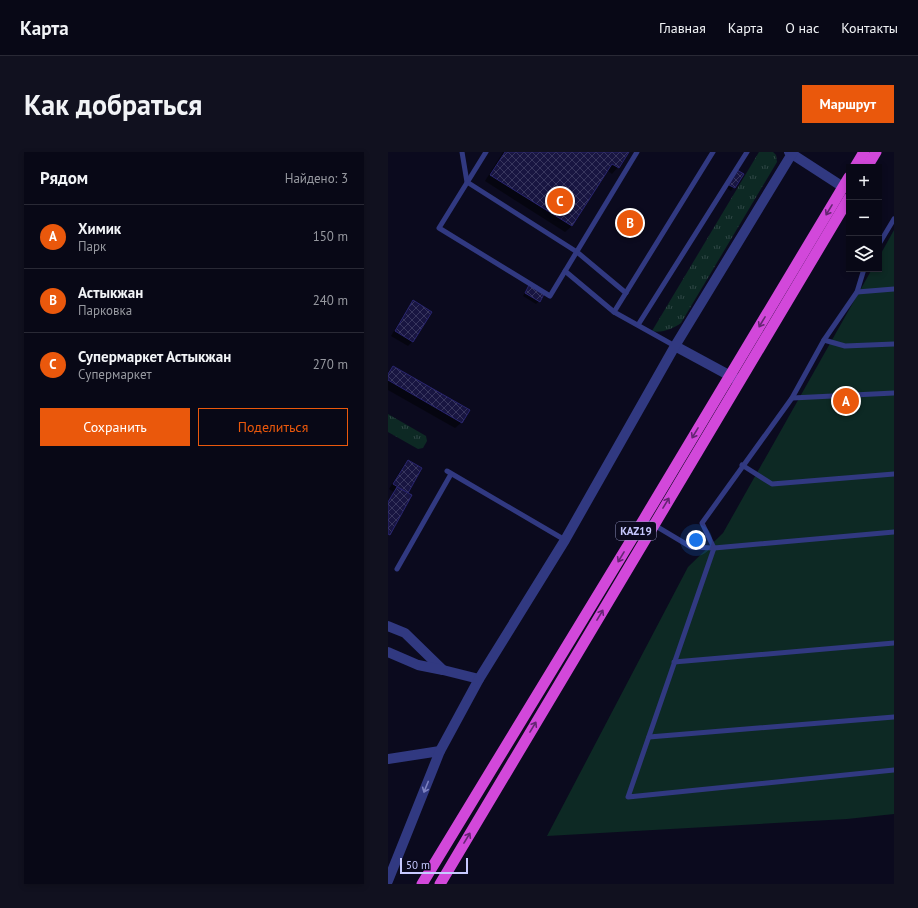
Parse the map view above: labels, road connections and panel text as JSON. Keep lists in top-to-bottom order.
{
  "streets": {
    "highway": ["KAZ19"]
  },
  "scale_bar": "50 m",
  "page": {
    "header": "Карта",
    "nav": [
      "Главная",
      "Карта",
      "О нас",
      "Контакты"
    ],
    "buttons": [
      "Маршрут",
      ["Сохранить", "Поделиться"]
    ],
    "title": "Как добраться",
    "heading": ["Рядом", "Найдено: 3"],
    "map_buttons": ["+", "−"],
    "pins": ["C", "B", "A"],
    "list": [
      {
        "mark": "A",
        "name": "Химик",
        "note": "Парк",
        "value": "150 m"
      },
      {
        "mark": "B",
        "name": "Астыкжан",
        "note": "Парковка",
        "value": "240 m"
      },
      {
        "mark": "C",
        "name": "Супермаркет Астыкжан",
        "note": "Супермаркет",
        "value": "270 m"
      }
    ],
    "scale": "50 m"
  }
}
